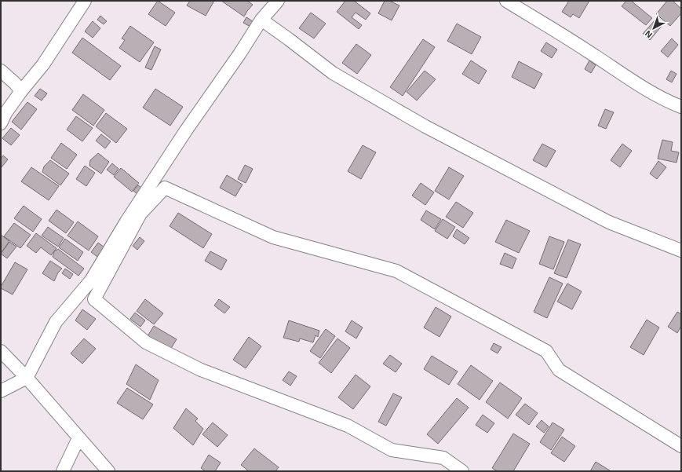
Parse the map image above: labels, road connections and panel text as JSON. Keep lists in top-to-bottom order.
{
  "north": "bottom left"
}
